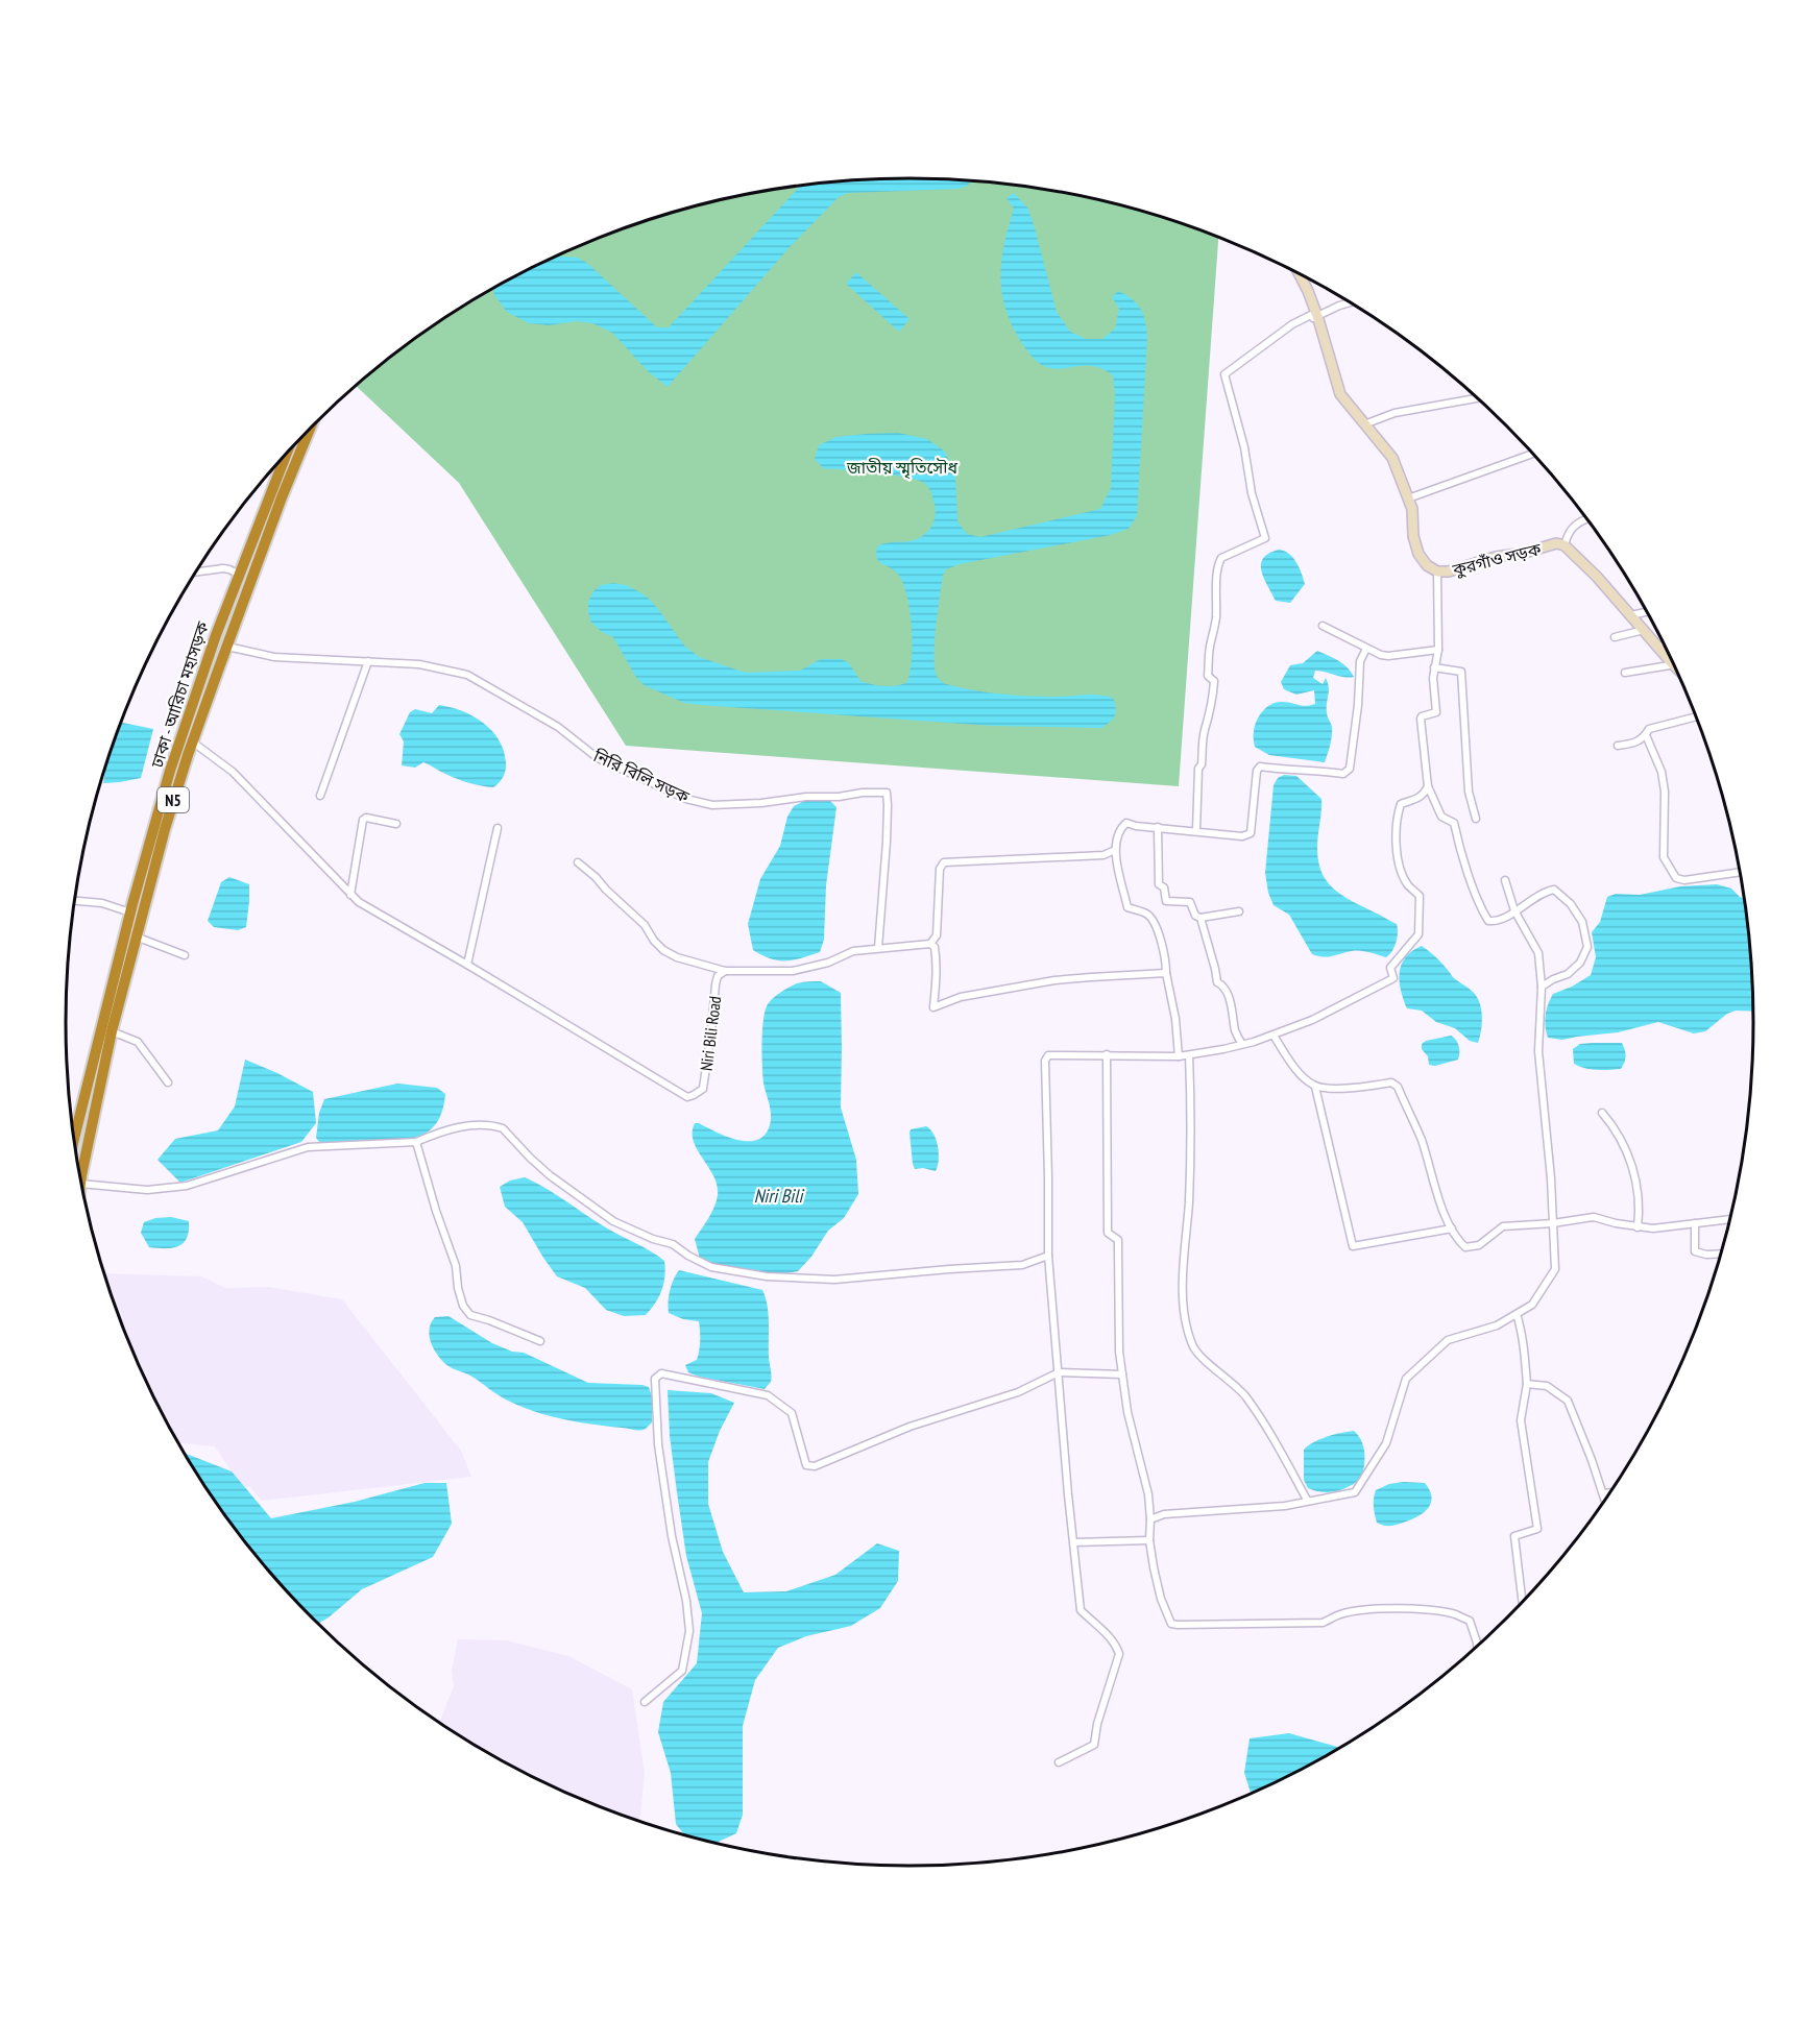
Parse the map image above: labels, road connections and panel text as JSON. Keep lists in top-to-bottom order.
{
  "streets": {
    "highway": ["ঢাকা - আরিচা মহাসড়ক", "N5"],
    "street": ["কুরগাঁও সড়ক", "নিরি বিলি সড়ক", "Niri Bili Road"]
  },
  "water": ["Niri Bili"],
  "parks": ["জাতীয় স্মৃতিসৌধ"]
}
